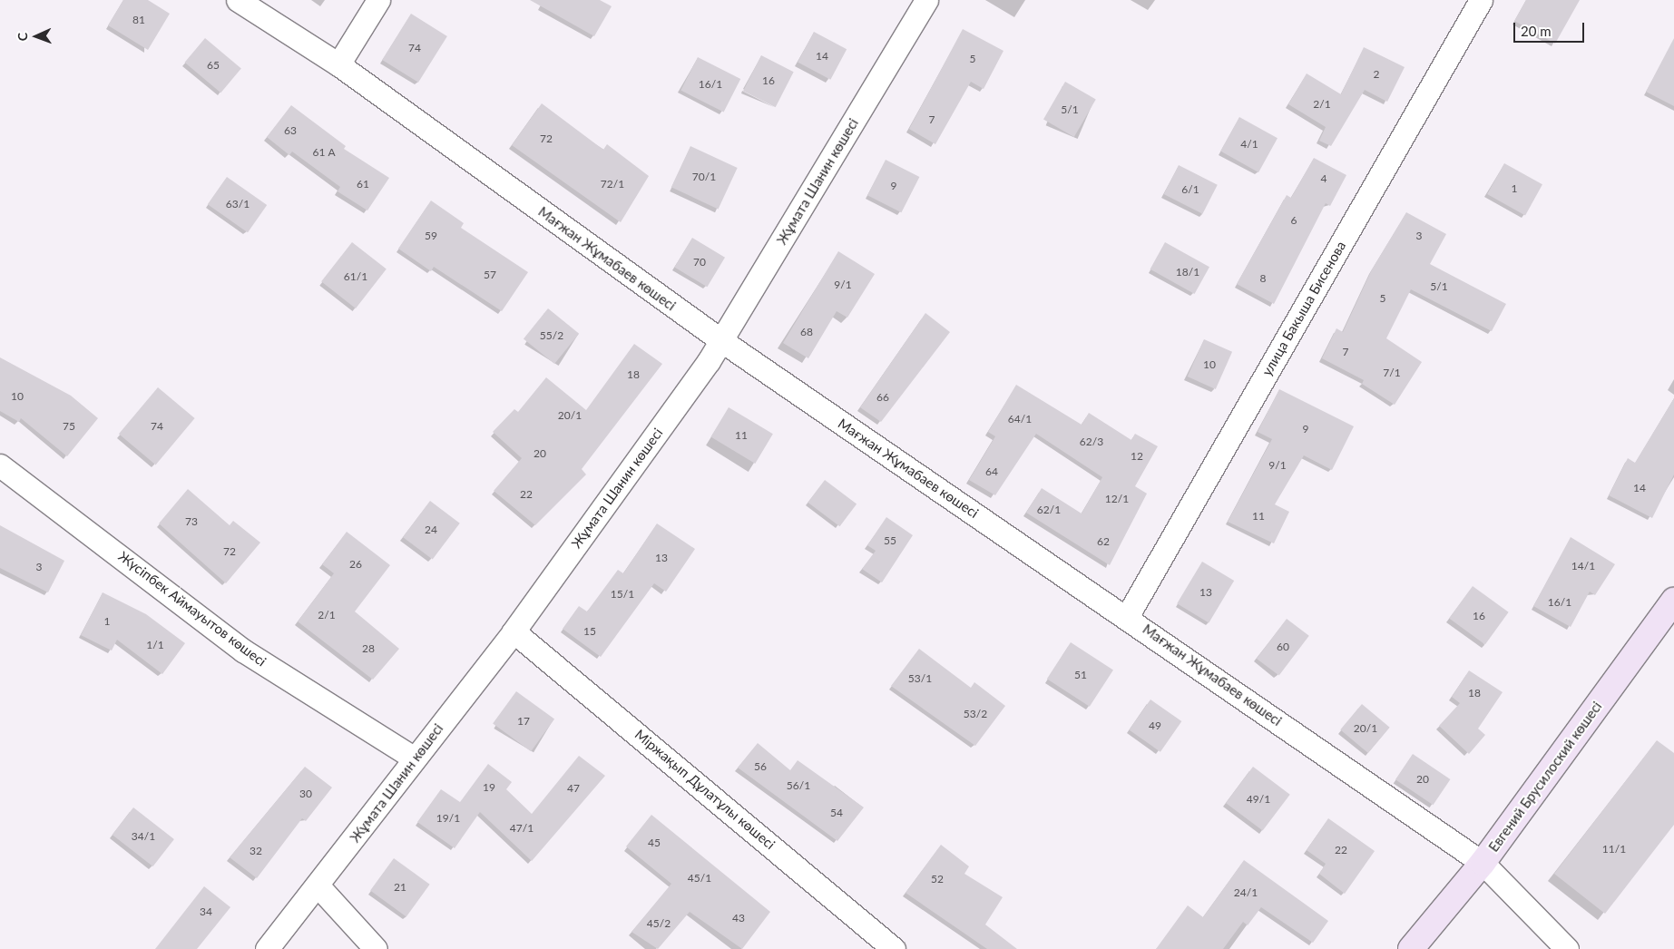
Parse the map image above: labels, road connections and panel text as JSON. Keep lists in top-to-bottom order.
{
  "streets": {
    "main road": ["Евгений Брусилоский көшесі"],
    "street": [
      "Жұмата Шанин көшесі",
      "Мағжан Жұмабаев көшесі",
      "улица Бакыша Бисенова",
      "Жүсіпбек Аймауытов көшесі",
      "Міржақып Дұлатұлы көшесі"
    ]
  },
  "crossings": [
    ["Жұмата Шанин көшесі", "Мағжан Жұмабаев көшесі"],
    ["Жұмата Шанин көшесі", "Жүсіпбек Аймауытов көшесі"],
    ["Жұмата Шанин көшесі", "Міржақып Дұлатұлы көшесі"],
    ["Мағжан Жұмабаев көшесі", "улица Бакыша Бисенова"],
    ["Мағжан Жұмабаев көшесі", "Евгений Брусилоский көшесі"]
  ],
  "house_numbers": [
    "81",
    "74",
    "14",
    "5",
    "65",
    "2",
    "16",
    "16/1",
    "2/1",
    "5/1",
    "7",
    "63",
    "72",
    "4/1",
    "61 А",
    "70/1",
    "4",
    "61",
    "72/1",
    "9",
    "1",
    "6/1",
    "63/1",
    "6",
    "59",
    "3",
    "70",
    "18/1",
    "57",
    "61/1",
    "8",
    "9/1",
    "5/1",
    "5",
    "68",
    "55/2",
    "7",
    "10",
    "7/1",
    "18",
    "10",
    "66",
    "20/1",
    "64/1",
    "75",
    "74",
    "9",
    "11",
    "62/3",
    "20",
    "12",
    "9/1",
    "64",
    "14",
    "22",
    "12/1",
    "62/1",
    "11",
    "73",
    "24",
    "55",
    "62",
    "72",
    "13",
    "26",
    "14/1",
    "3",
    "13",
    "15/1",
    "16/1",
    "2/1",
    "16",
    "1",
    "15",
    "1/1",
    "60",
    "28",
    "51",
    "53/1",
    "18",
    "53/2",
    "17",
    "49",
    "20/1",
    "56",
    "20",
    "56/1",
    "19",
    "47",
    "30",
    "49/1",
    "54",
    "19/1",
    "47/1",
    "34/1",
    "45",
    "11/1",
    "22",
    "32",
    "45/1",
    "52",
    "21",
    "24/1",
    "34",
    "43",
    "45/2"
  ],
  "scale_bar": "20 m",
  "north": "left"
}
